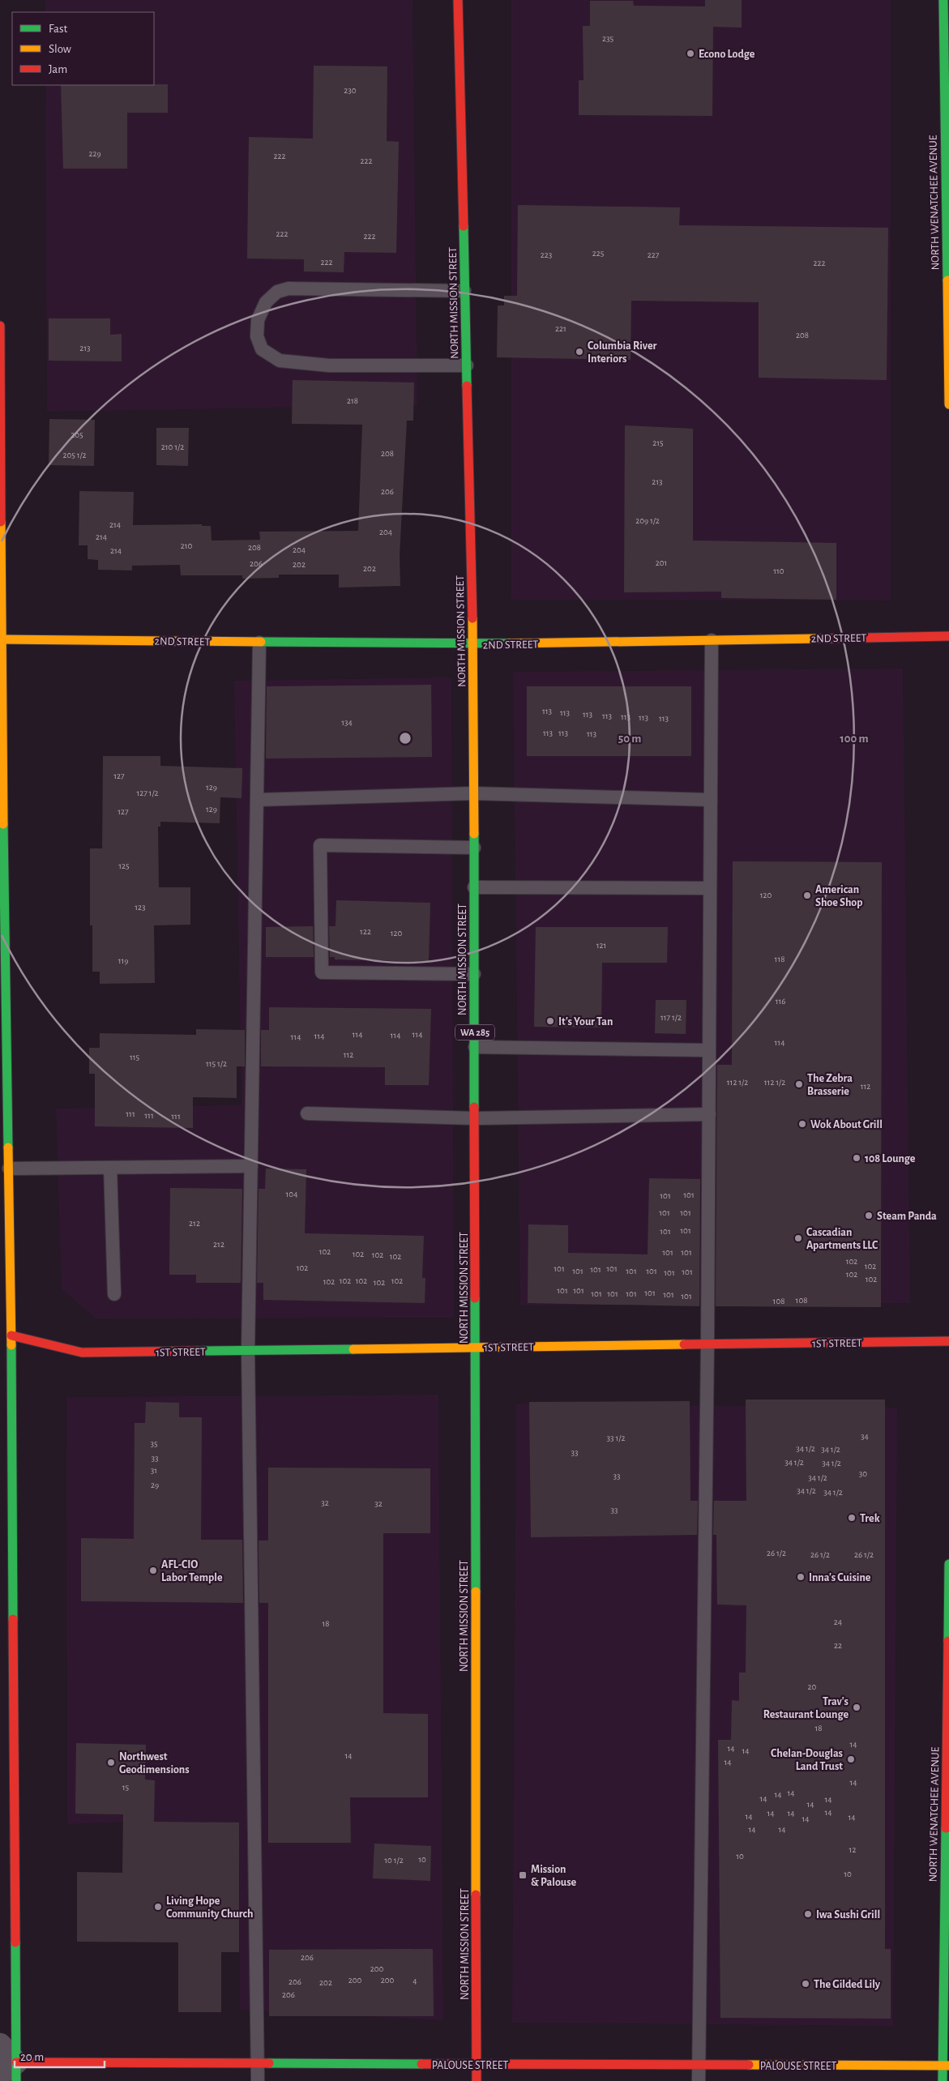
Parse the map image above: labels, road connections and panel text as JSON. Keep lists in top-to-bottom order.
{
  "streets": {
    "main road": [
      "NORTH WENATCHEE AVENUE",
      "NORTH MISSION STREET",
      "2ND STREET",
      "WA 285",
      "1ST STREET",
      "PALOUSE STREET"
    ]
  },
  "crossings": [
    ["NORTH WENATCHEE AVENUE", "PALOUSE STREET"],
    ["NORTH MISSION STREET", "2ND STREET"],
    ["NORTH MISSION STREET", "WA 285"],
    ["NORTH MISSION STREET", "1ST STREET"],
    ["NORTH MISSION STREET", "PALOUSE STREET"],
    ["WA 285", "PALOUSE STREET"]
  ],
  "places": {
    "other": [
      "Econo Lodge",
      "Columbia River Interiors",
      "American Shoe Shop",
      "It's Your Tan",
      "The Zebra Brasserie",
      "Wok About Grill",
      "108 Lounge",
      "Steam Panda",
      "Cascadian Apartments LLC",
      "Trek",
      "AFL-CIO Labor Temple",
      "Inna's Cuisine",
      "Trav's Restaurant Lounge",
      "Chelan-Douglas Land Trust",
      "Northwest Geodimensions",
      "Living Hope Community Church",
      "Iwa Sushi Grill",
      "The Gilded Lily"
    ],
    "transit": ["Mission & Palouse"]
  },
  "house_numbers": [
    "235",
    "230",
    "229",
    "222",
    "222",
    "222",
    "222",
    "225",
    "223",
    "227",
    "222",
    "222",
    "221",
    "208",
    "213",
    "218",
    "205",
    "215",
    "210 1/2",
    "208",
    "205 1/2",
    "213",
    "206",
    "209 1/2",
    "214",
    "204",
    "214",
    "210",
    "208",
    "204",
    "214",
    "201",
    "206",
    "202",
    "202",
    "110",
    "113",
    "113",
    "113",
    "113",
    "113",
    "113",
    "113",
    "134",
    "113",
    "113",
    "113",
    "127",
    "129",
    "127 1/2",
    "129",
    "127",
    "125",
    "120",
    "123",
    "122",
    "120",
    "121",
    "118",
    "119",
    "116",
    "117 1/2",
    "114",
    "114",
    "114",
    "114",
    "114",
    "114",
    "112",
    "115",
    "115 1/2",
    "112 1/2",
    "112 1/2",
    "112",
    "111",
    "111",
    "111",
    "104",
    "101",
    "101",
    "101",
    "101",
    "212",
    "101",
    "101",
    "212",
    "102",
    "101",
    "101",
    "102",
    "102",
    "102",
    "102",
    "102",
    "102",
    "101",
    "101",
    "101",
    "101",
    "101",
    "101",
    "101",
    "101",
    "102",
    "102",
    "102",
    "102",
    "102",
    "102",
    "102",
    "101",
    "101",
    "101",
    "101",
    "101",
    "101",
    "101",
    "101",
    "108",
    "108",
    "34",
    "33 1/2",
    "35",
    "34 1/2",
    "34 1/2",
    "33",
    "33",
    "34 1/2",
    "34 1/2",
    "31",
    "30",
    "33",
    "34 1/2",
    "29",
    "34 1/2",
    "34 1/2",
    "32",
    "32",
    "33",
    "26 1/2",
    "26 1/2",
    "26 1/2",
    "24",
    "18",
    "22",
    "20",
    "18",
    "14",
    "14",
    "14",
    "14",
    "14",
    "14",
    "15",
    "14",
    "14",
    "14",
    "14",
    "14",
    "14",
    "14",
    "14",
    "14",
    "14",
    "14",
    "14",
    "14",
    "12",
    "10",
    "10",
    "10 1/2",
    "10",
    "206",
    "200",
    "200",
    "200",
    "4",
    "206",
    "202",
    "206"
  ],
  "legend": ["Fast", "Slow", "Jam"],
  "scale_bar": "20 m",
  "rings": ["50 m", "100 m"]
}
